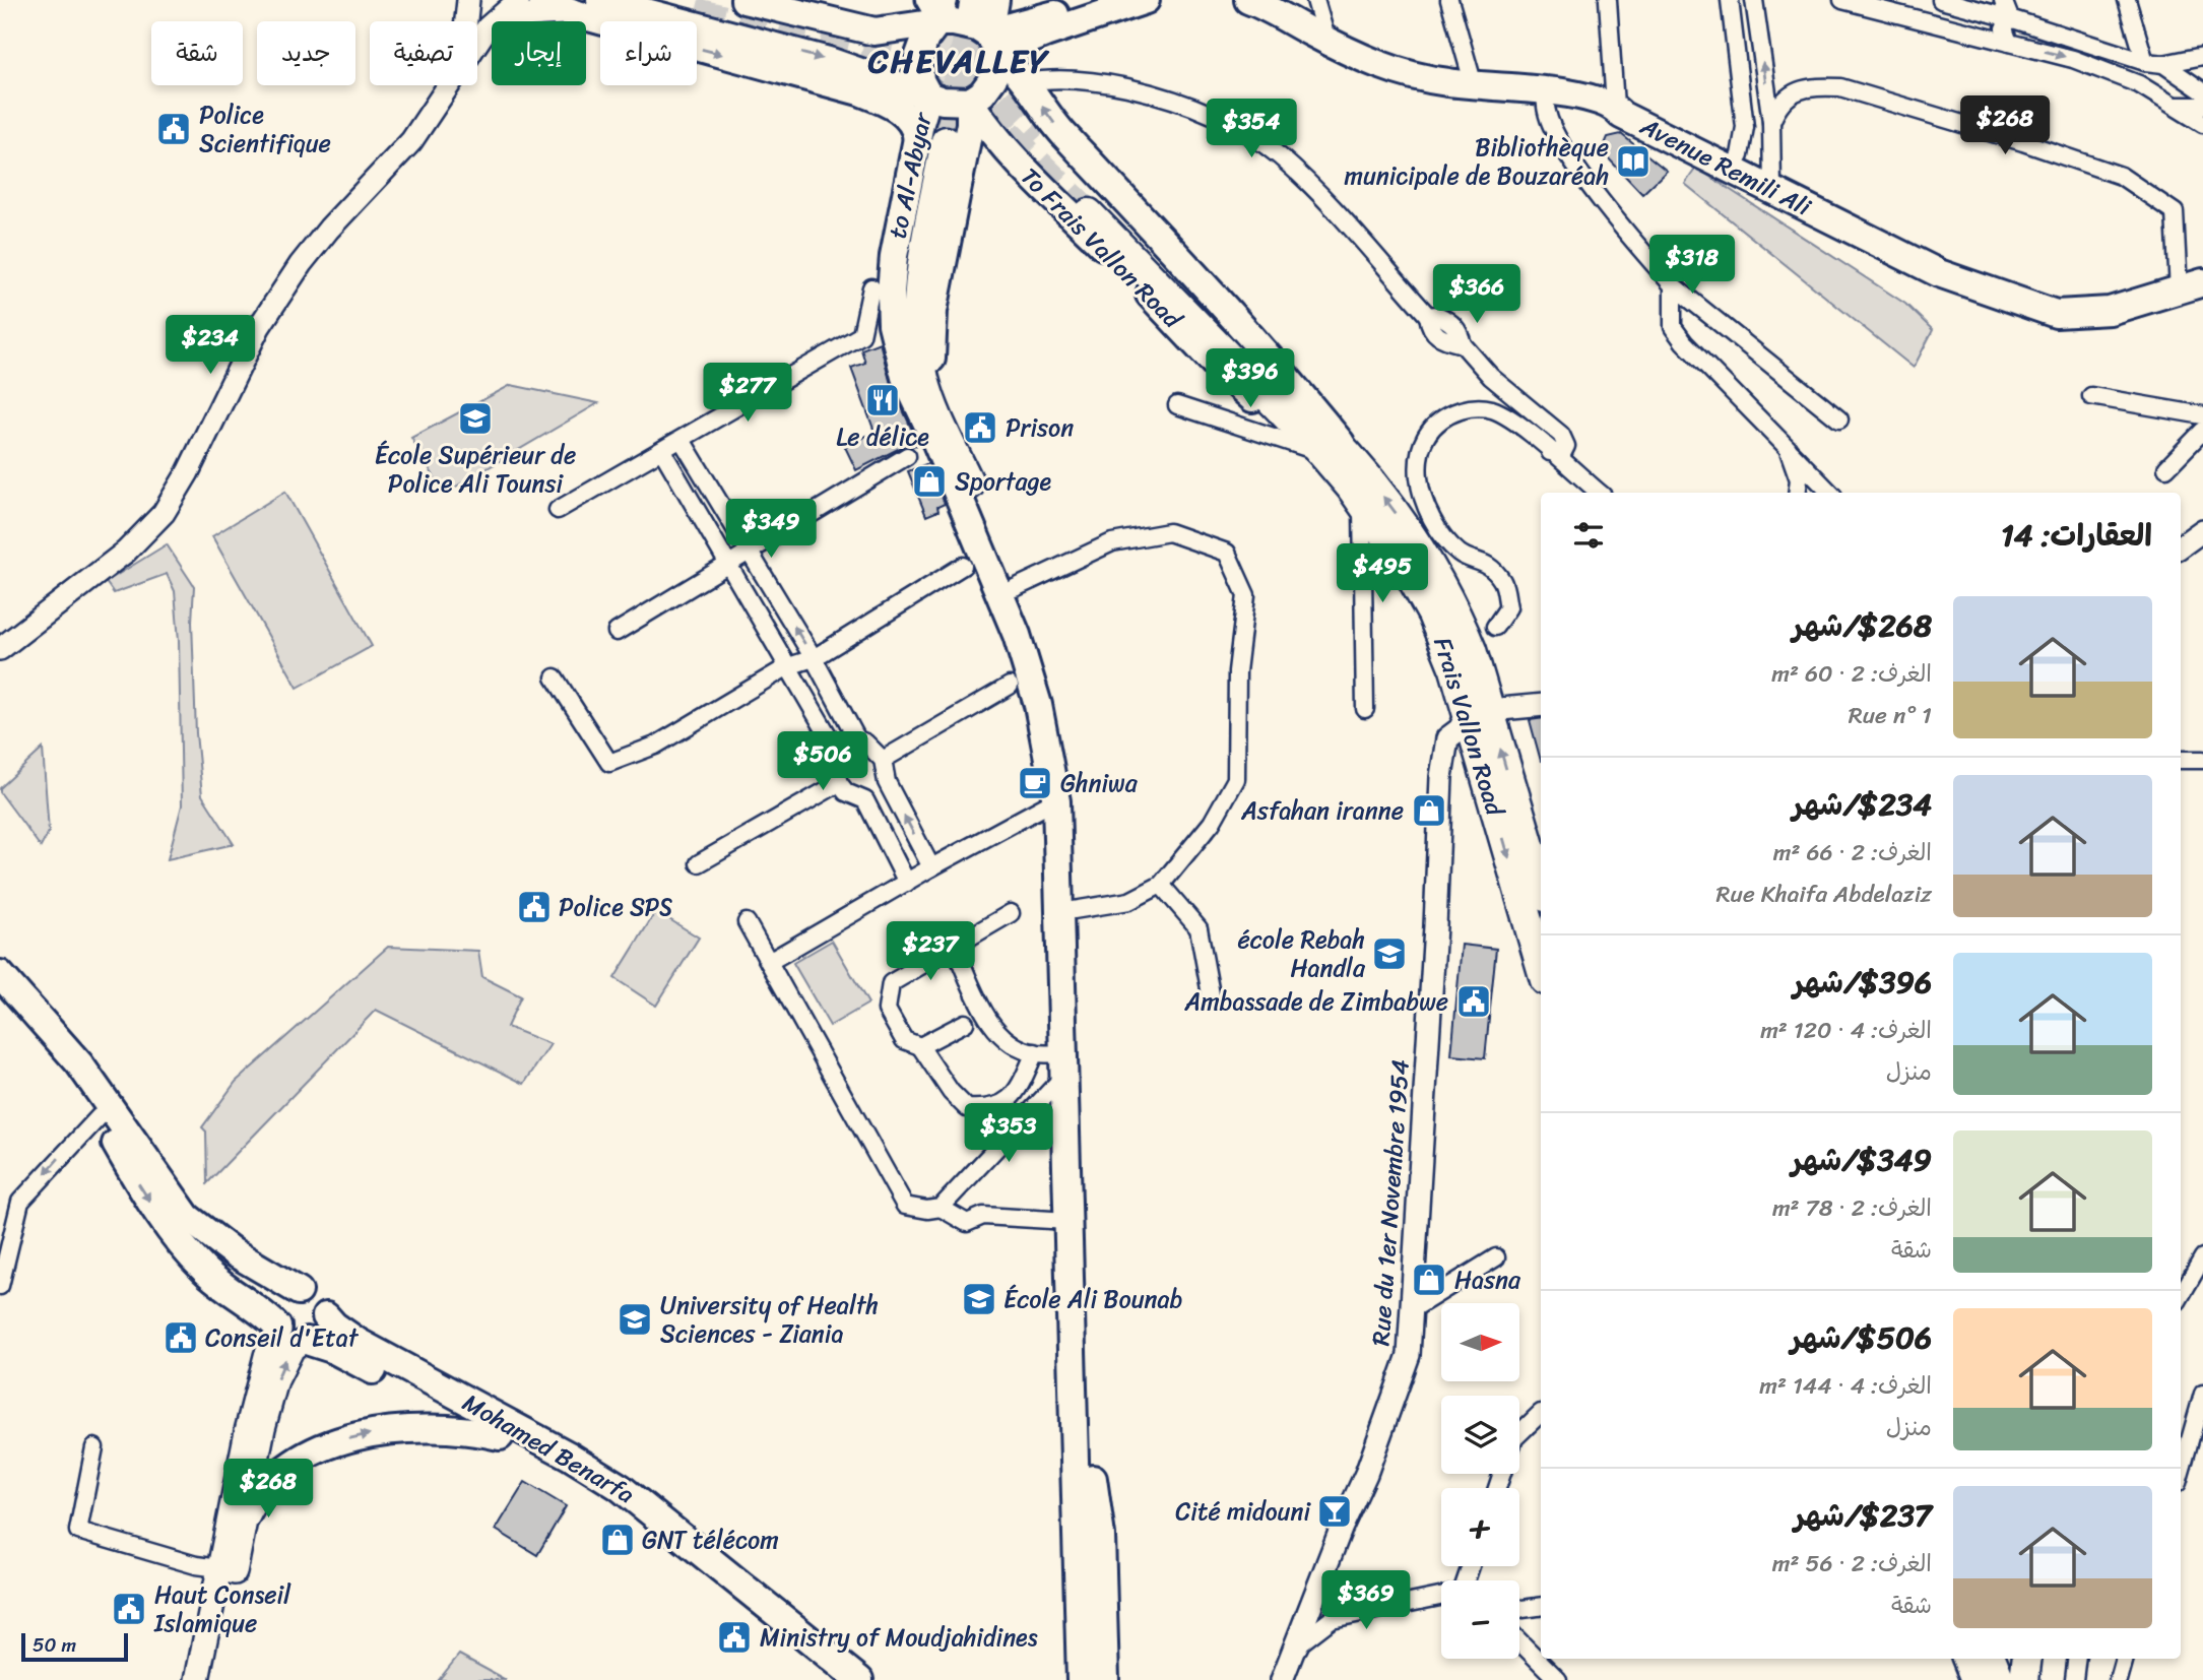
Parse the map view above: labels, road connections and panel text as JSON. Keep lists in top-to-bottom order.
{
  "streets": {
    "highway": ["Frais Vallon Road"],
    "main road": [
      "Avenue Remili Ali",
      "to Al-Abyar",
      "To Frais Vallon Road",
      "Mohamed Benarfa"
    ],
    "street": ["Rue du 1er Novembre 1954"]
  },
  "crossings": [
    ["to Al-Abyar", "To Frais Vallon Road"],
    ["To Frais Vallon Road", "Frais Vallon Road"],
    ["Frais Vallon Road", "Rue du 1er Novembre 1954"]
  ],
  "districts": ["CHEVALLEY"],
  "places": {
    "public building": [
      "Police Scientifique",
      "Prison",
      "Police SPS",
      "Ambassade de Zimbabwe",
      "Conseil d'Etat",
      "Haut Conseil Islamique",
      "Ministry of Moudjahidines"
    ],
    "library": ["Bibliothèque municipale de Bouzaréah"],
    "restaurant": ["Le délice"],
    "school or university": [
      "École Supérieur de Police Ali Tounsi",
      "école Rebah Handla",
      "École Ali Bounab",
      "University of Health Sciences - Ziania"
    ],
    "shop": [
      "Sportage",
      "Asfahan iranne",
      "Hasna",
      "GNT télécom"
    ],
    "cafe": ["Ghniwa"],
    "bar": ["Cité midouni"]
  },
  "scale_bar": "50 m",
  "north": "right",
  "page": {
    "chip": [
      "شراء",
      "إيجار",
      "تصفية",
      "جديد",
      "شقة"
    ],
    "price": [
      "$268",
      "$354",
      "$318",
      "$366",
      "$234",
      "$396",
      "$277",
      "$349",
      "$495",
      "$506",
      "$237",
      "$353",
      "$268",
      "$369"
    ],
    "heading": "العقارات: 14",
    "list": [
      {
        "name": "$268/شهر",
        "note": "الغرف: 2 · 60 m² · Rue n° 1"
      },
      {
        "name": "$234/شهر",
        "note": "الغرف: 2 · 66 m² · Rue Khaifa Abdelaziz"
      },
      {
        "name": "$396/شهر",
        "note": "الغرف: 4 · 120 m² · منزل"
      },
      {
        "name": "$349/شهر",
        "note": "الغرف: 2 · 78 m² · شقة"
      },
      {
        "name": "$506/شهر",
        "note": "الغرف: 4 · 144 m² · منزل"
      },
      {
        "name": "$237/شهر",
        "note": "الغرف: 2 · 56 m² · شقة"
      }
    ],
    "map_buttons": ["+", "−"],
    "scale": "50 m"
  }
}
